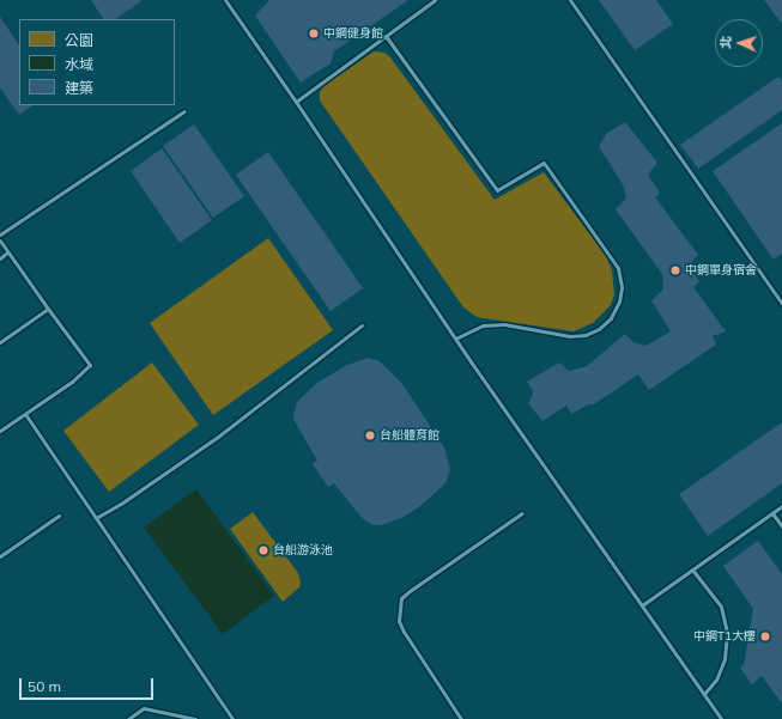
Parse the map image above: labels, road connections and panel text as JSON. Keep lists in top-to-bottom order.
{
  "places": [
    "中鋼健身館",
    "中鋼單身宿舍",
    "台船體育館",
    "台船游泳池",
    "中鋼T1大樓"
  ],
  "legend": ["公園", "水域", "建築"],
  "scale_bar": "50 m",
  "north": "left"
}
